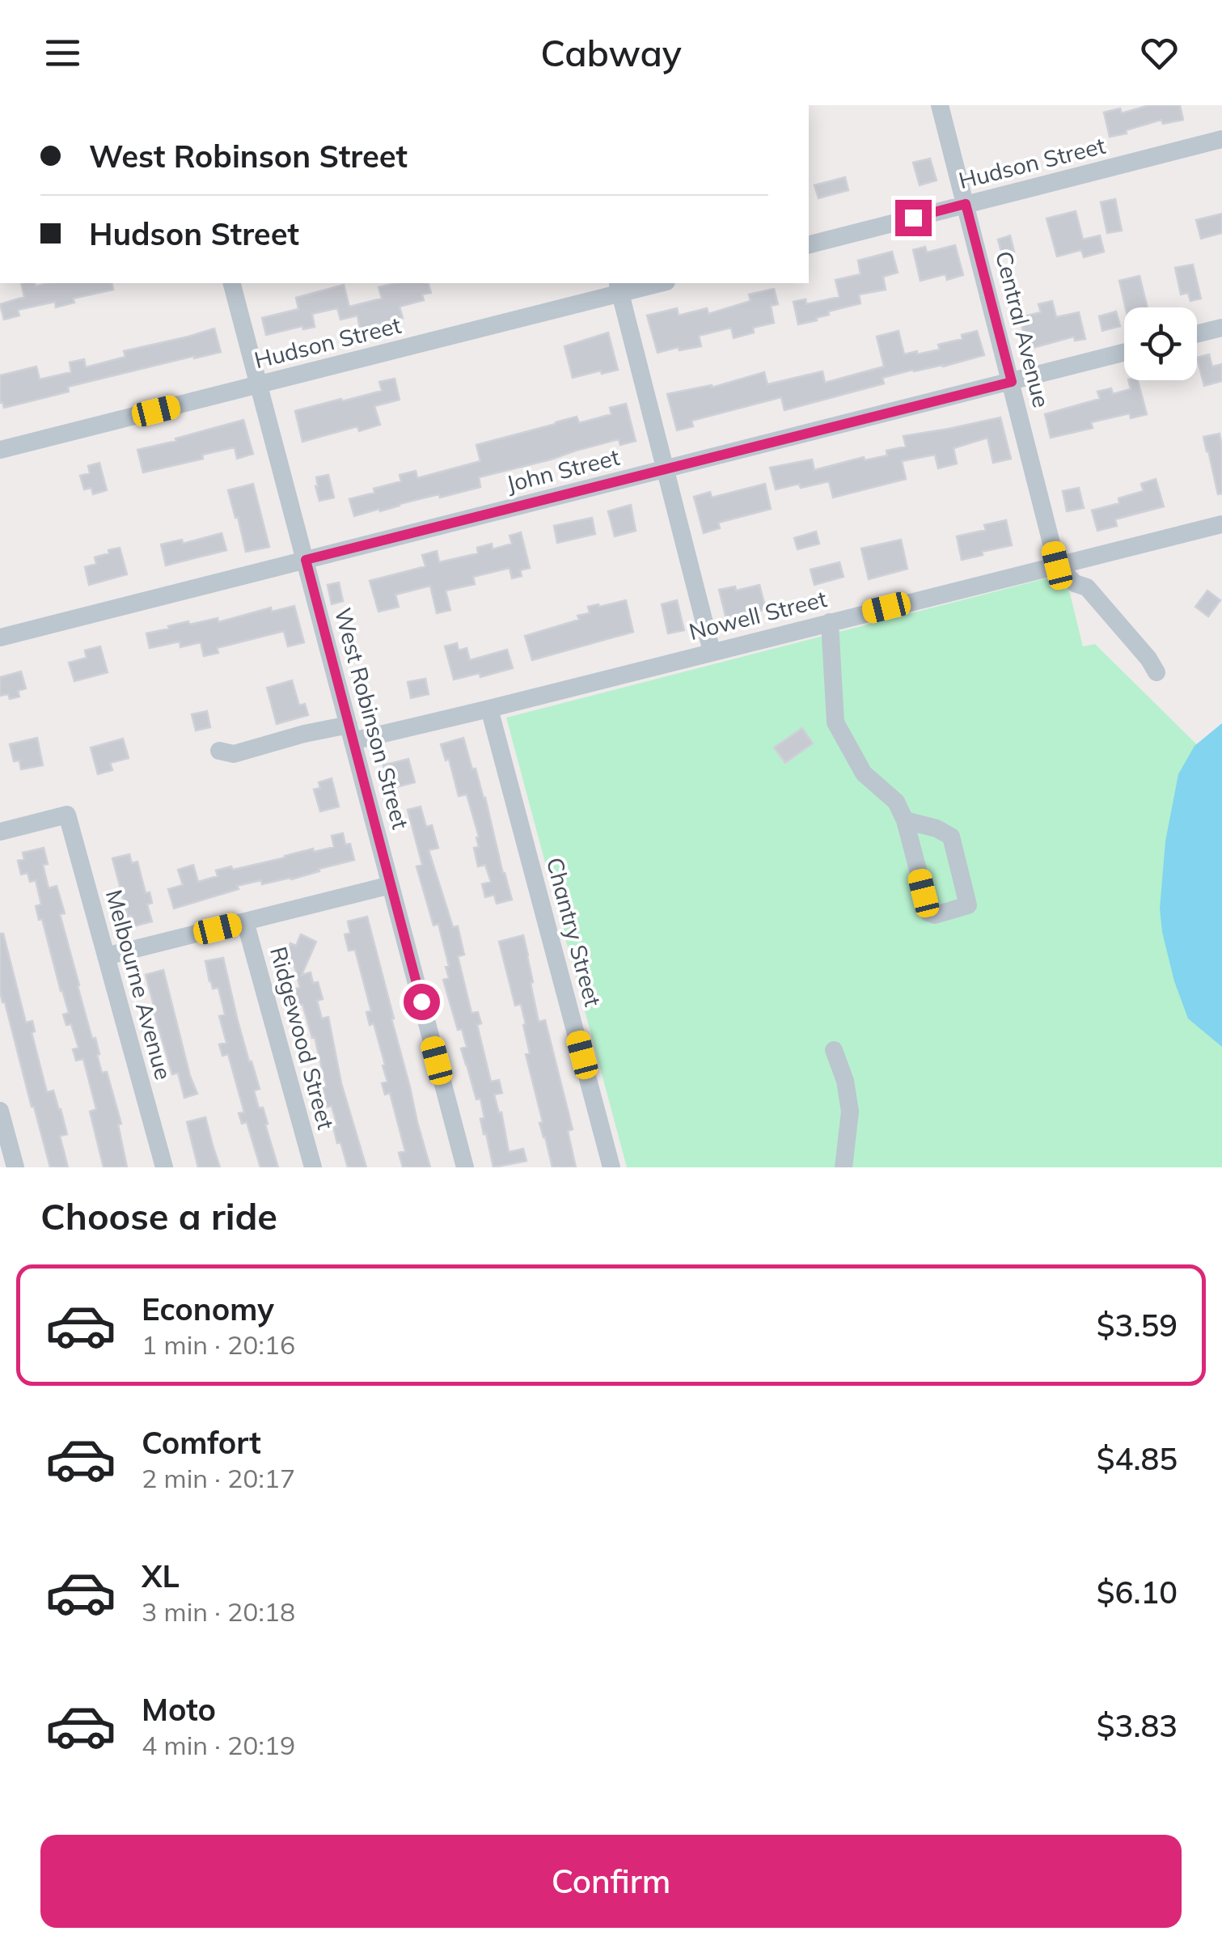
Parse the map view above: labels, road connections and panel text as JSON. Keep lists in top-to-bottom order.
{
  "streets": {
    "street": [
      "Hudson Street",
      "Central Avenue",
      "John Street",
      "Nowell Street",
      "West Robinson Street",
      "Chantry Street",
      "Melbourne Avenue",
      "Ridgewood Street"
    ]
  },
  "crossings": [
    ["Hudson Street", "Central Avenue"],
    ["Hudson Street", "West Robinson Street"],
    ["Central Avenue", "John Street"],
    ["Central Avenue", "Nowell Street"],
    ["John Street", "West Robinson Street"],
    ["Nowell Street", "West Robinson Street"],
    ["Nowell Street", "Chantry Street"]
  ],
  "page": {
    "header": "Cabway",
    "banner": ["West Robinson Street", "Hudson Street"],
    "heading": "Choose a ride",
    "list": [
      {
        "name": "Economy",
        "note": "1 min · 20:16",
        "value": "$3.59"
      },
      {
        "name": "Comfort",
        "note": "2 min · 20:17",
        "value": "$4.85"
      },
      {
        "name": "XL",
        "note": "3 min · 20:18",
        "value": "$6.10"
      },
      {
        "name": "Moto",
        "note": "4 min · 20:19",
        "value": "$3.83"
      }
    ],
    "buttons": "Confirm"
  }
}
